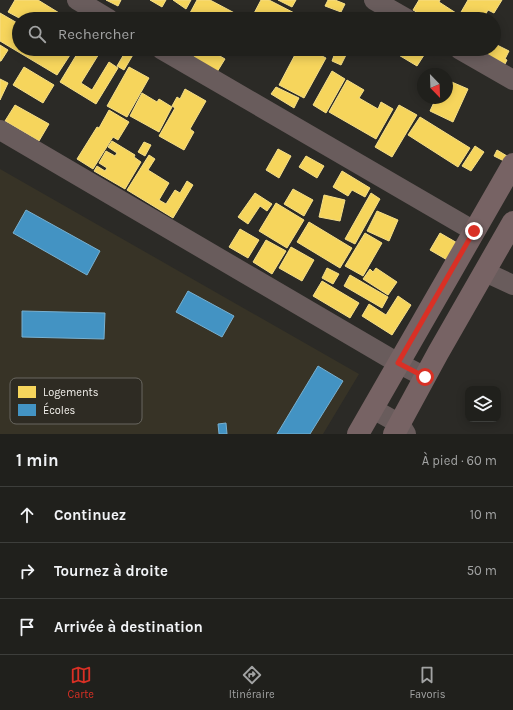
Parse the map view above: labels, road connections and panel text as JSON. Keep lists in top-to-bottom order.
{
  "legend": ["Logements", "Écoles"],
  "north": "bottom right",
  "page": {
    "search": "Rechercher",
    "heading": ["1 min", "À pied · 60 m"],
    "list": [
      ["Continuez", "10 m"],
      ["Tournez à droite", "50 m"],
      "Arrivée à destination"
    ],
    "nav": ["Carte", "Itinéraire", "Favoris"]
  }
}
